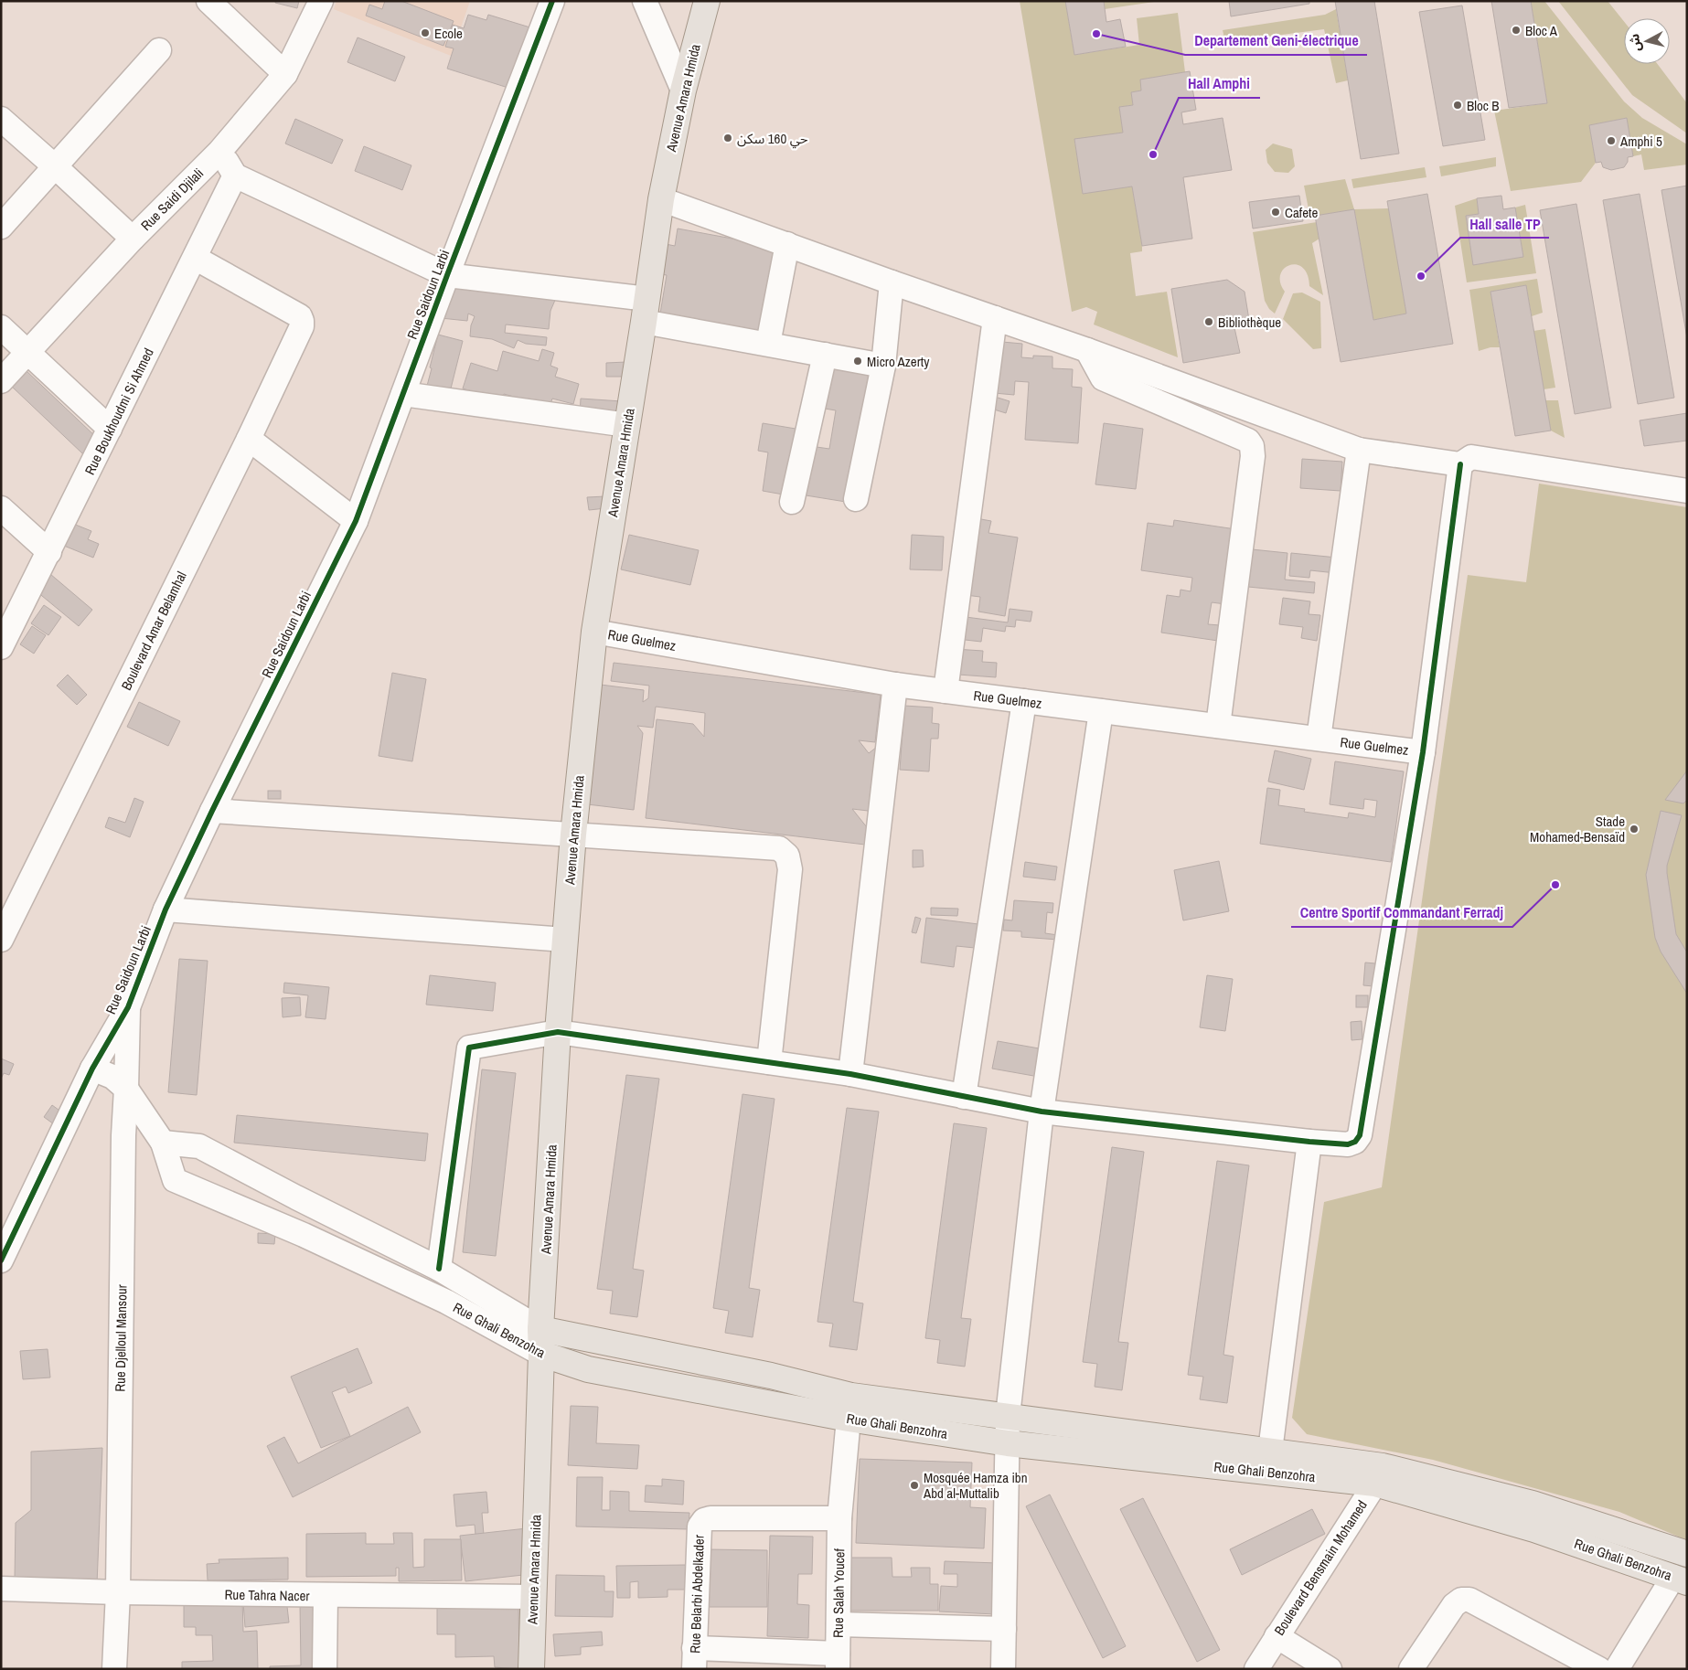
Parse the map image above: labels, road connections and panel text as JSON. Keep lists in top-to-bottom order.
{
  "streets": {
    "main road": ["Avenue Amara Hmida", "Rue Ghali Benzohra"],
    "street": [
      "Rue Saidi Djilali",
      "Rue Saidoun Larbi",
      "Rue Boukhoudmi Si Ahmed",
      "Boulevard Amar Belamhal",
      "Rue Guelmez",
      "Rue Djelloul Mansour",
      "Boulevard Bensmain Mohamed",
      "Rue Salah Youcef",
      "Rue Belarbi Abdelkader",
      "Rue Tahra Nacer"
    ]
  },
  "crossings": [
    ["Avenue Amara Hmida", "Rue Guelmez"],
    ["Avenue Amara Hmida", "Rue Ghali Benzohra"],
    ["Avenue Amara Hmida", "Rue Tahra Nacer"],
    ["Rue Saidoun Larbi", "Rue Ghali Benzohra"],
    ["Rue Saidoun Larbi", "Rue Djelloul Mansour"],
    ["Rue Boukhoudmi Si Ahmed", "Boulevard Amar Belamhal"],
    ["Rue Ghali Benzohra", "Rue Djelloul Mansour"],
    ["Rue Ghali Benzohra", "Boulevard Bensmain Mohamed"],
    ["Rue Ghali Benzohra", "Rue Salah Youcef"],
    ["Rue Djelloul Mansour", "Rue Tahra Nacer"],
    ["Rue Salah Youcef", "Rue Belarbi Abdelkader"]
  ],
  "places": [
    "Bloc A",
    "Ecole",
    "Departement Geni-électrique",
    "Bloc B",
    "حي 160 سكن",
    "Amphi 5",
    "Hall Amphi",
    "Cafete",
    "Hall salle TP",
    "Bibliothèque",
    "Micro Azerty",
    "Stade Mohamed-Bensaïd",
    "Centre Sportif Commandant Ferradj",
    "Mosquée Hamza ibn Abd al-Muttalib"
  ],
  "north": "left"
}
